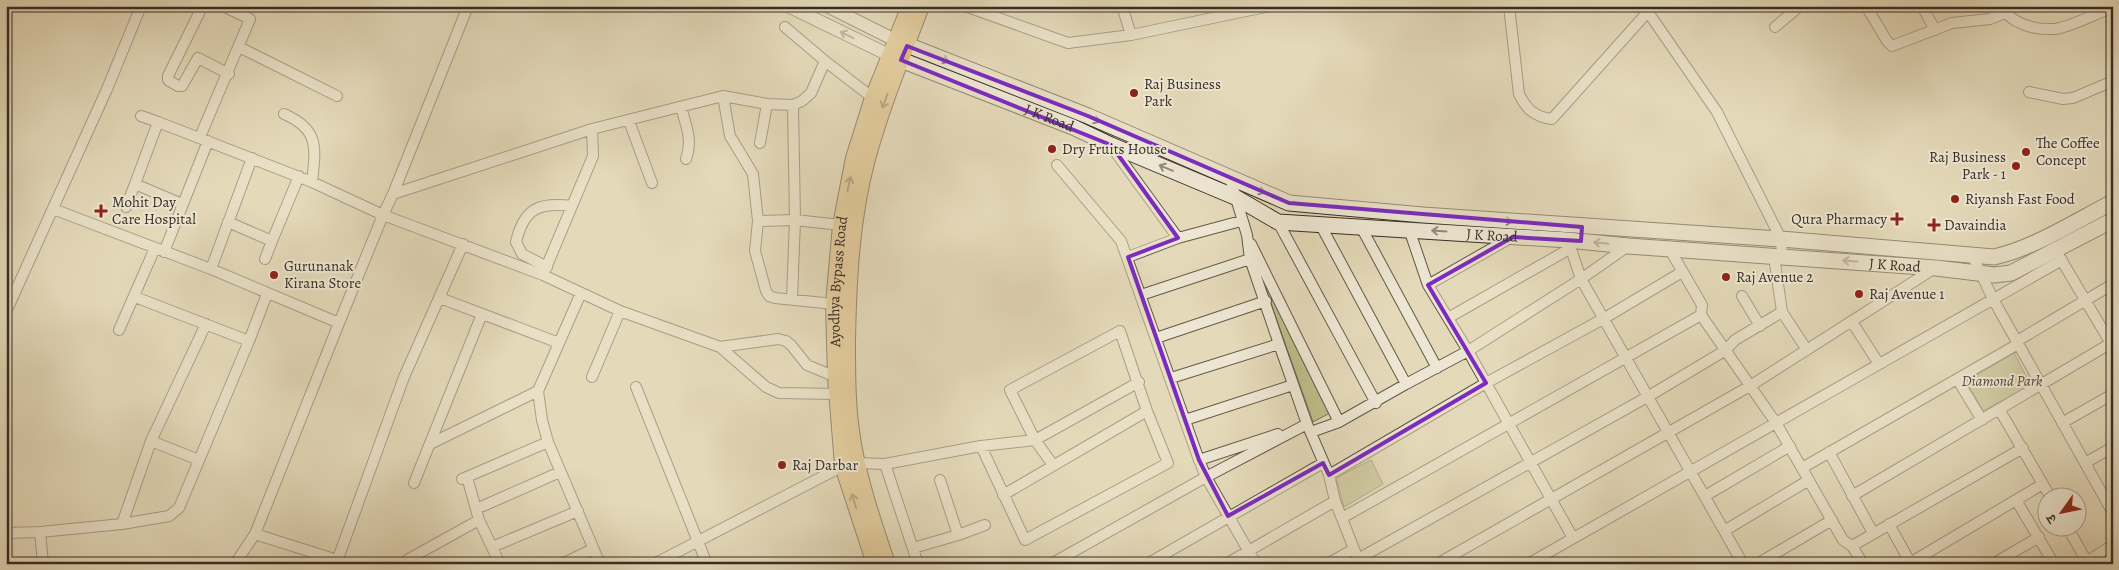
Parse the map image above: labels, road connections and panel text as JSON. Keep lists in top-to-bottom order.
{
  "streets": {
    "main road": ["J K Road", "Ayodhya Bypass Road"]
  },
  "crossings": [
    ["J K Road", "Ayodhya Bypass Road"]
  ],
  "parks": ["Diamond Park"],
  "places": {
    "other": [
      "Raj Business Park",
      "Dry Fruits House",
      "The Coffee Concept",
      "Raj Business Park - 1",
      "Riyansh Fast Food",
      "Gurunanak Kirana Store",
      "Raj Avenue 2",
      "Raj Avenue 1",
      "Raj Darbar"
    ],
    "health": ["Mohit Day Care Hospital", "Qura Pharmacy", "Davaindia"]
  },
  "north": "bottom left"
}
